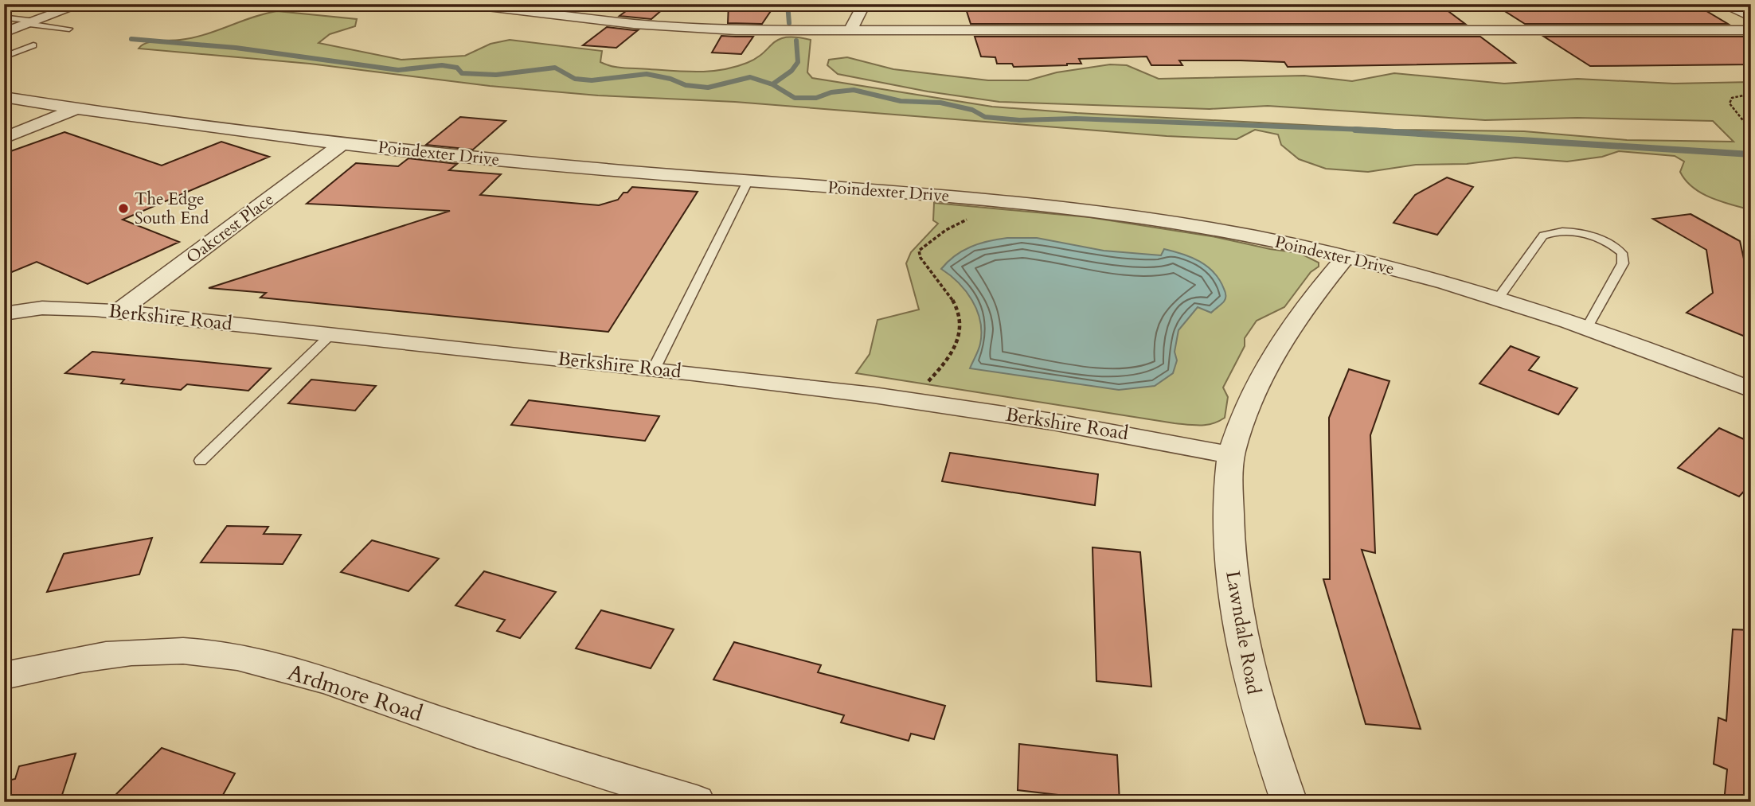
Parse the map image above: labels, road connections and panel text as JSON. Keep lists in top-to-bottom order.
{
  "streets": {
    "street": [
      "Poindexter Drive",
      "Oakcrest Place",
      "Berkshire Road",
      "Lawndale Road",
      "Ardmore Road"
    ]
  },
  "crossings": [
    ["Poindexter Drive", "Oakcrest Place"],
    ["Poindexter Drive", "Lawndale Road"],
    ["Oakcrest Place", "Berkshire Road"],
    ["Berkshire Road", "Lawndale Road"]
  ],
  "places": ["The Edge South End"]
}
